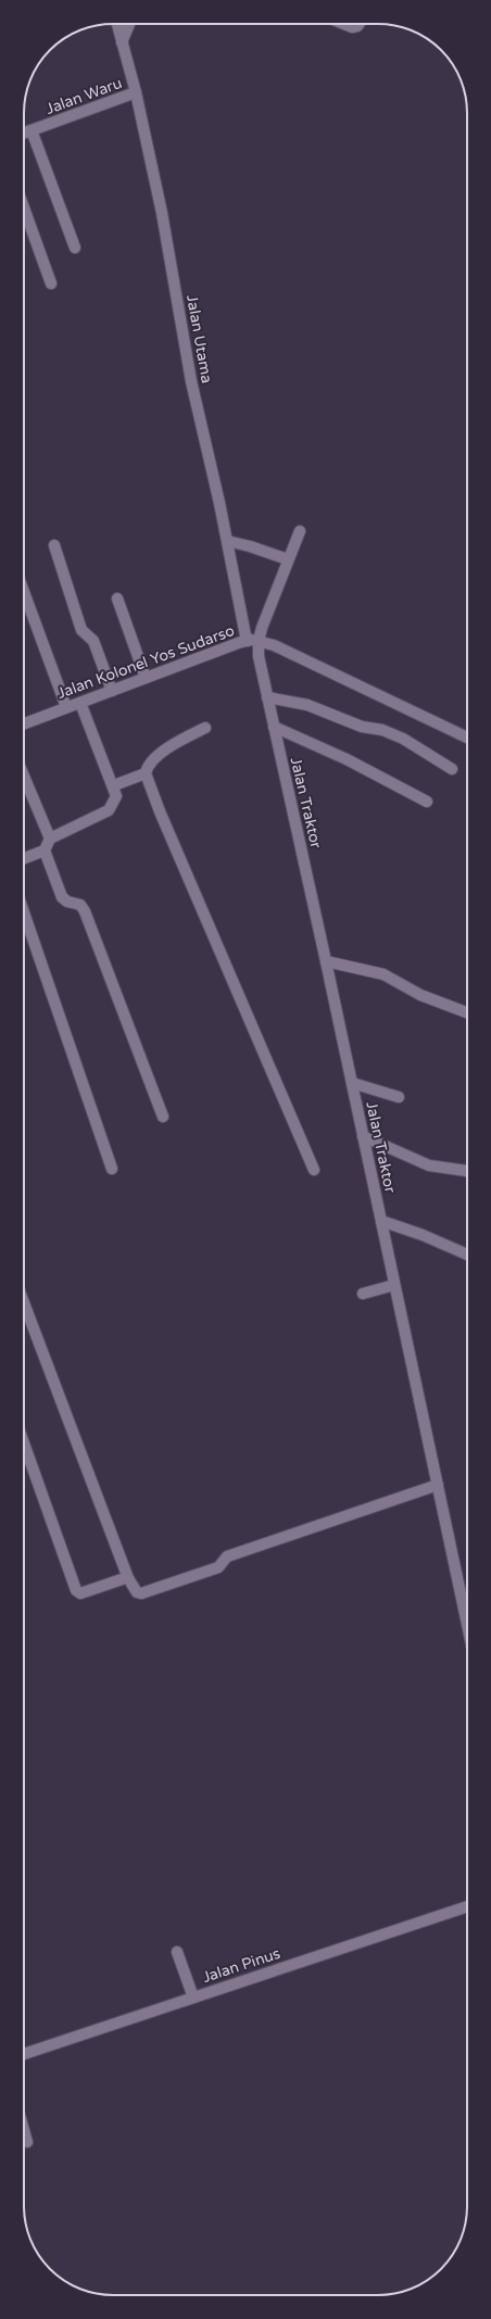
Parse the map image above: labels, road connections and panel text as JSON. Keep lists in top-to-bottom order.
{
  "streets": {
    "street": [
      "Jalan Waru",
      "Jalan Utama",
      "Jalan Kolonel Yos Sudarso",
      "Jalan Traktor",
      "Jalan Pinus"
    ]
  },
  "crossings": [
    ["Jalan Waru", "Jalan Utama"],
    ["Jalan Utama", "Jalan Kolonel Yos Sudarso"],
    ["Jalan Kolonel Yos Sudarso", "Jalan Traktor"]
  ]
}
